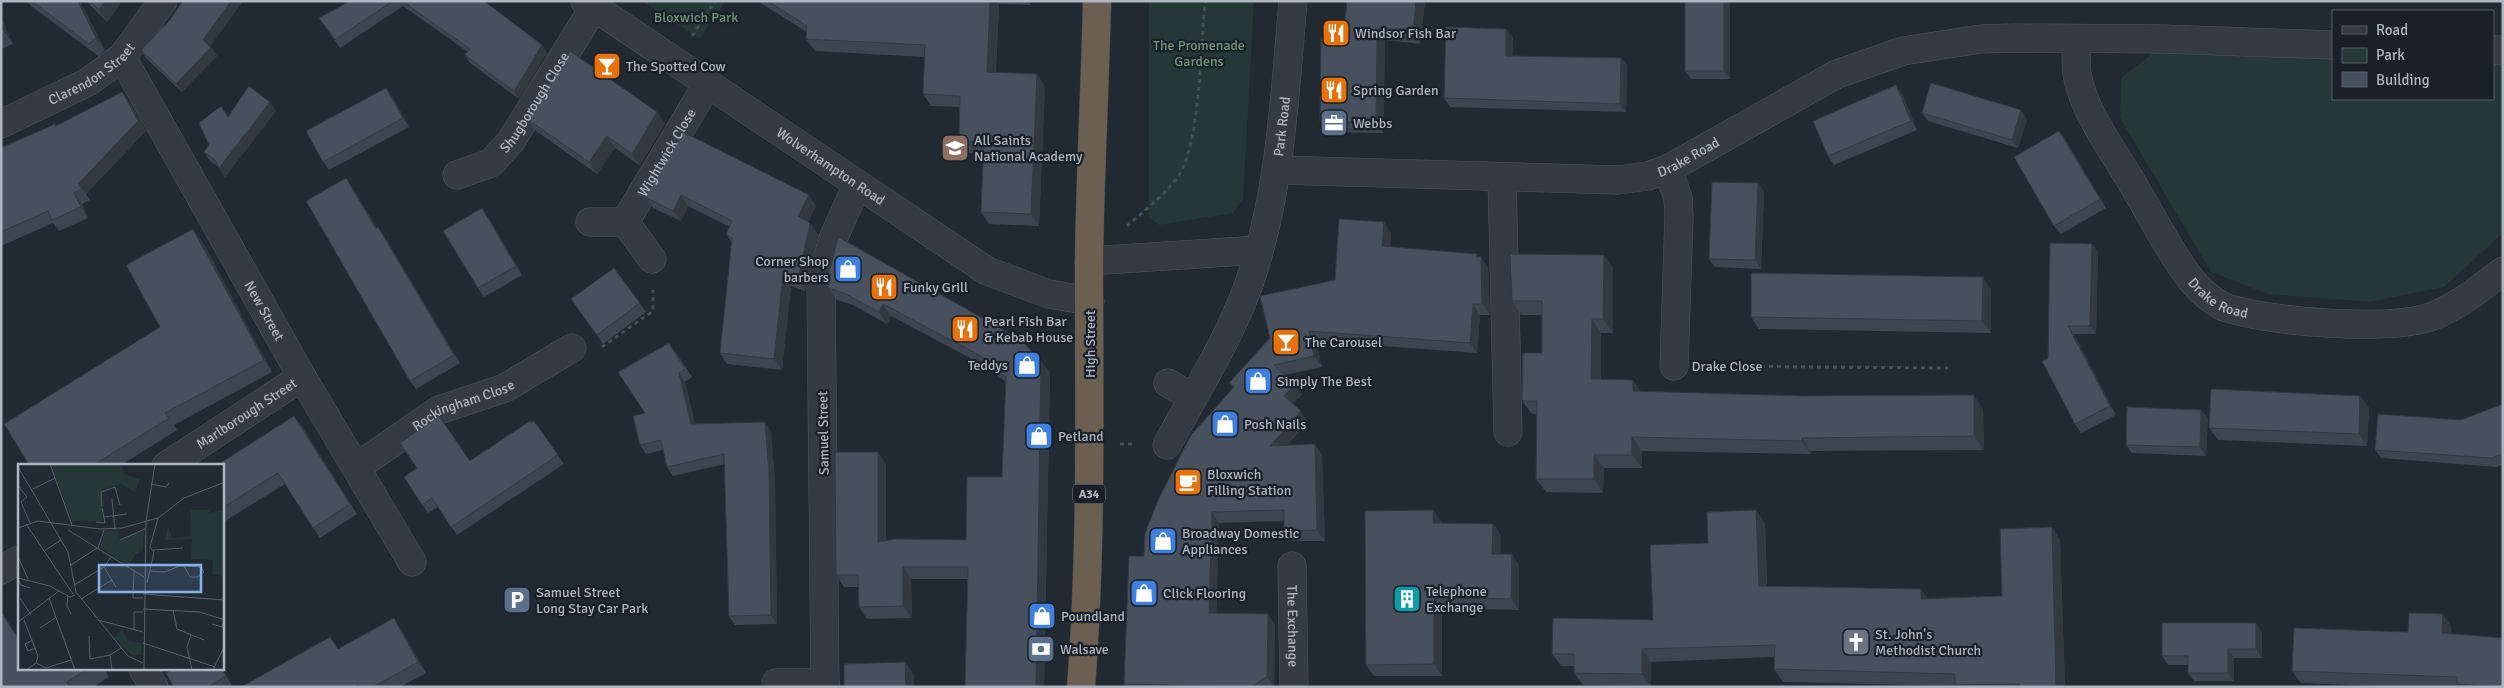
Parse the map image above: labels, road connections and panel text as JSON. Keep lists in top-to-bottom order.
{
  "streets": {
    "highway": ["High Street", "A34"],
    "street": [
      "Clarendon Street",
      "Shugborough Close",
      "Park Road",
      "Wightwick Close",
      "Drake Road",
      "Wolverhampton Road",
      "New Street",
      "Drake Close",
      "Rockingham Close",
      "Marlborough Street",
      "Samuel Street",
      "The Exchange"
    ]
  },
  "crossings": [
    ["Clarendon Street", "New Street"],
    ["Shugborough Close", "Wolverhampton Road"],
    ["Park Road", "Drake Road"],
    ["Wightwick Close", "Wolverhampton Road"],
    ["Drake Road", "Drake Close"],
    ["Wolverhampton Road", "High Street"],
    ["Wolverhampton Road", "Samuel Street"],
    ["New Street", "Rockingham Close"],
    ["New Street", "Marlborough Street"]
  ],
  "parks": ["Bloxwich Park", "The Promenade Gardens"],
  "places": {
    "restaurant": [
      "Windsor Fish Bar",
      "Spring Garden",
      "Funky Grill",
      "Pearl Fish Bar & Kebab House"
    ],
    "bar": ["The Spotted Cow", "The Carousel"],
    "office": ["Webbs"],
    "school or university": ["All Saints National Academy"],
    "shop": [
      "Corner Shop barbers",
      "Teddys",
      "Simply The Best",
      "Posh Nails",
      "Petland",
      "Broadway Domestic Appliances",
      "Click Flooring",
      "Poundland"
    ],
    "cafe": ["Bloxwich Filling Station"],
    "building": ["Telephone Exchange"],
    "parking": ["Samuel Street Long Stay Car Park"],
    "church": ["St. John's Methodist Church"],
    "bank": ["Walsave"]
  },
  "legend": ["Road", "Park", "Building"]
}
